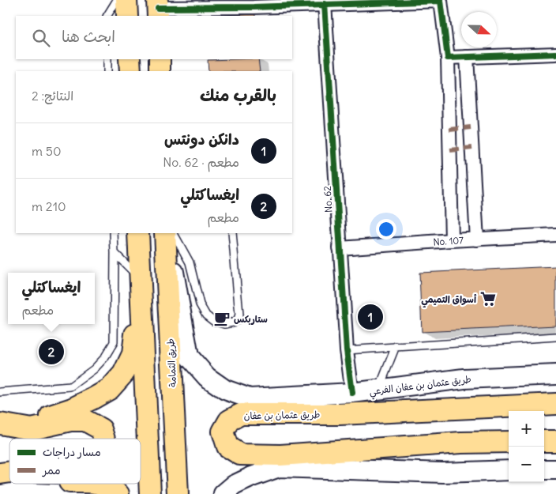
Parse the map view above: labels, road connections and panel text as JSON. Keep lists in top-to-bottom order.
{
  "streets": {
    "main road": ["طريق الثمامة", "طريق عثمان بن عفان الفرعي", "طريق عثمان بن عفان"],
    "street": ["No. 62", "No. 107"]
  },
  "crossings": [
    ["No. 62", "No. 107"],
    ["No. 62", "طريق عثمان بن عفان الفرعي"]
  ],
  "places": {
    "supermarket": ["أسواق التميمي"],
    "cafe": ["ستاربكس"]
  },
  "legend": ["مسار دراجات", "ممر"],
  "north": "right",
  "page": {
    "search": "ابحث هنا",
    "heading": ["بالقرب منك", "النتائج: 2"],
    "list": [
      {
        "mark": "1",
        "name": "دانكن دونتس",
        "note": "مطعم · No. 62",
        "value": "50 m"
      },
      {
        "mark": "2",
        "name": "ايغساكتلي",
        "note": "مطعم",
        "value": "210 m"
      }
    ],
    "popup": ["ايغساكتلي", "مطعم"],
    "pins": ["1", "2"],
    "map_buttons": ["+", "−"]
  }
}
